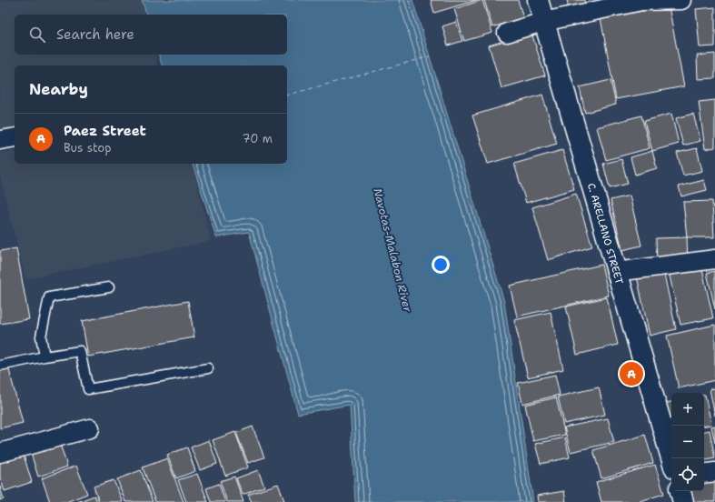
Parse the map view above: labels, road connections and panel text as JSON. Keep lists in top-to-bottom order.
{
  "streets": {
    "main road": ["C. ARELLANO STREET"]
  },
  "water": ["Navotas-Malabon River"],
  "page": {
    "search": "Search here",
    "heading": "Nearby",
    "list": [
      {
        "mark": "A",
        "name": "Paez Street",
        "note": "Bus stop",
        "value": "70 m"
      }
    ],
    "pins": "A",
    "map_buttons": ["+", "−"]
  }
}
